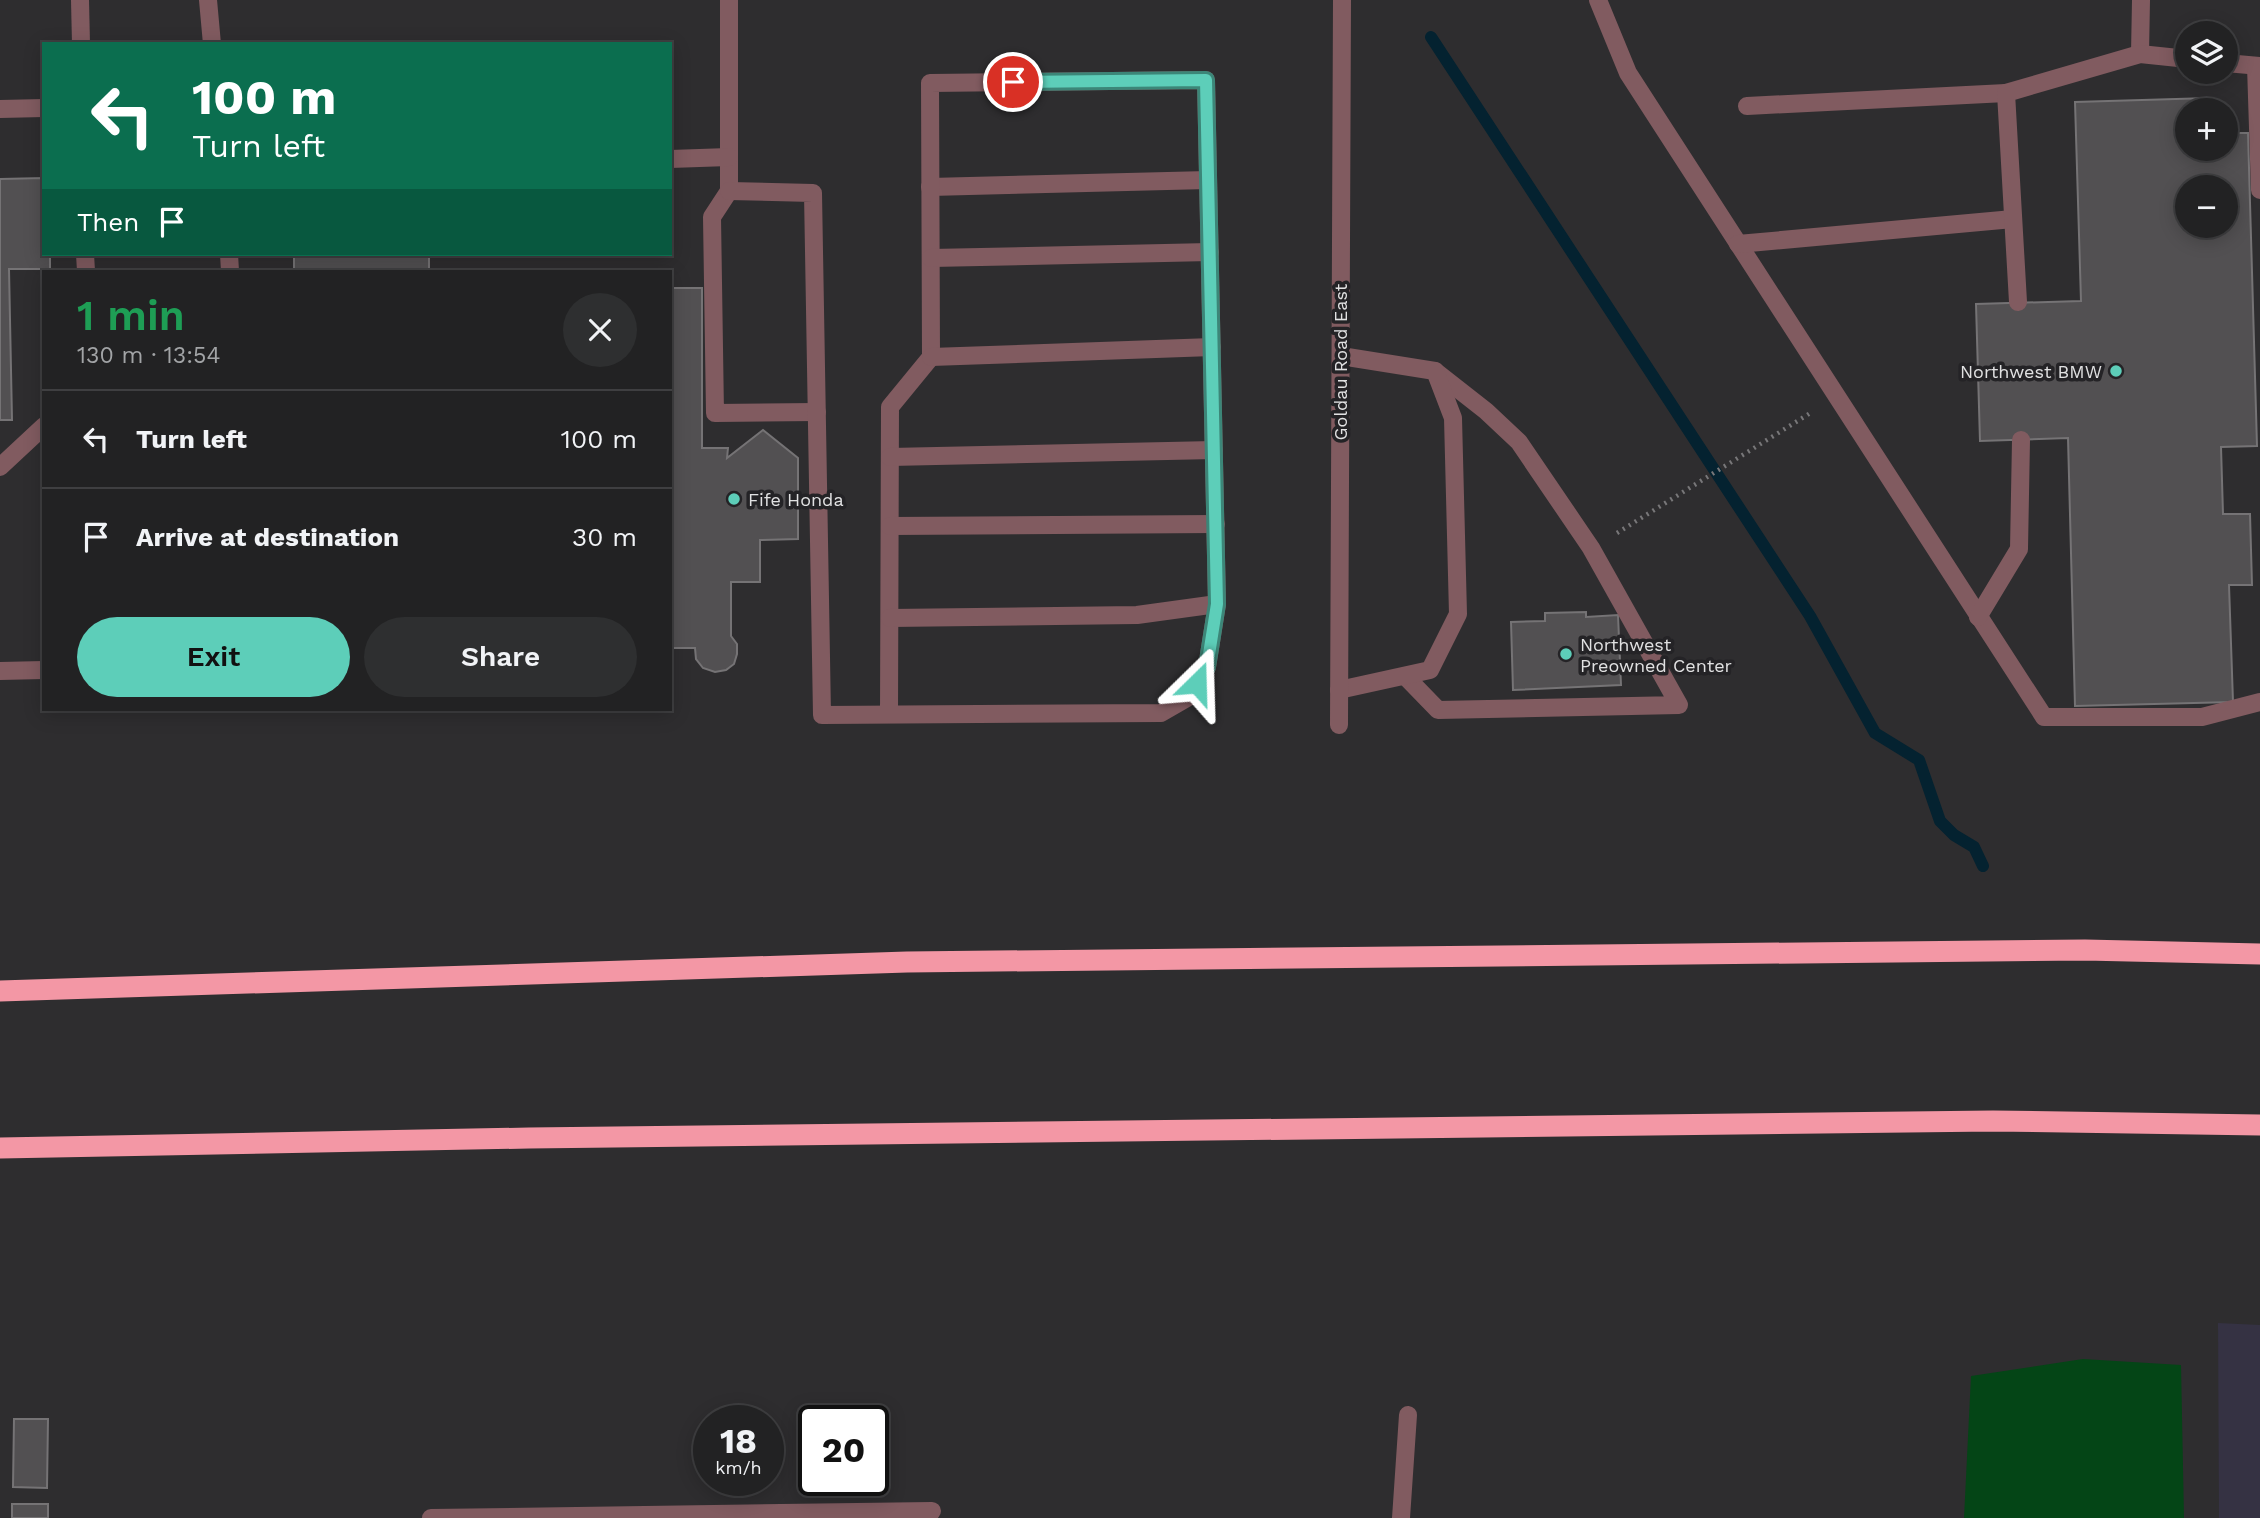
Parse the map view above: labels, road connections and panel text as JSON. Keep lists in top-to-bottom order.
{
  "streets": {
    "street": ["Goldau Road East"]
  },
  "places": ["Northwest BMW", "Fife Honda", "Northwest Preowned Center"],
  "page": {
    "map_buttons": ["+", "−"],
    "turn": ["100 m", "Turn left"],
    "then": "Then",
    "heading": ["1 min", "130 m · 13:54"],
    "list": [
      {
        "name": "Turn left",
        "value": "100 m"
      },
      {
        "name": "Arrive at destination",
        "value": "30 m"
      }
    ],
    "buttons": ["Exit", "Share"],
    "speed": "18 km/h",
    "limit": "20"
  }
}
